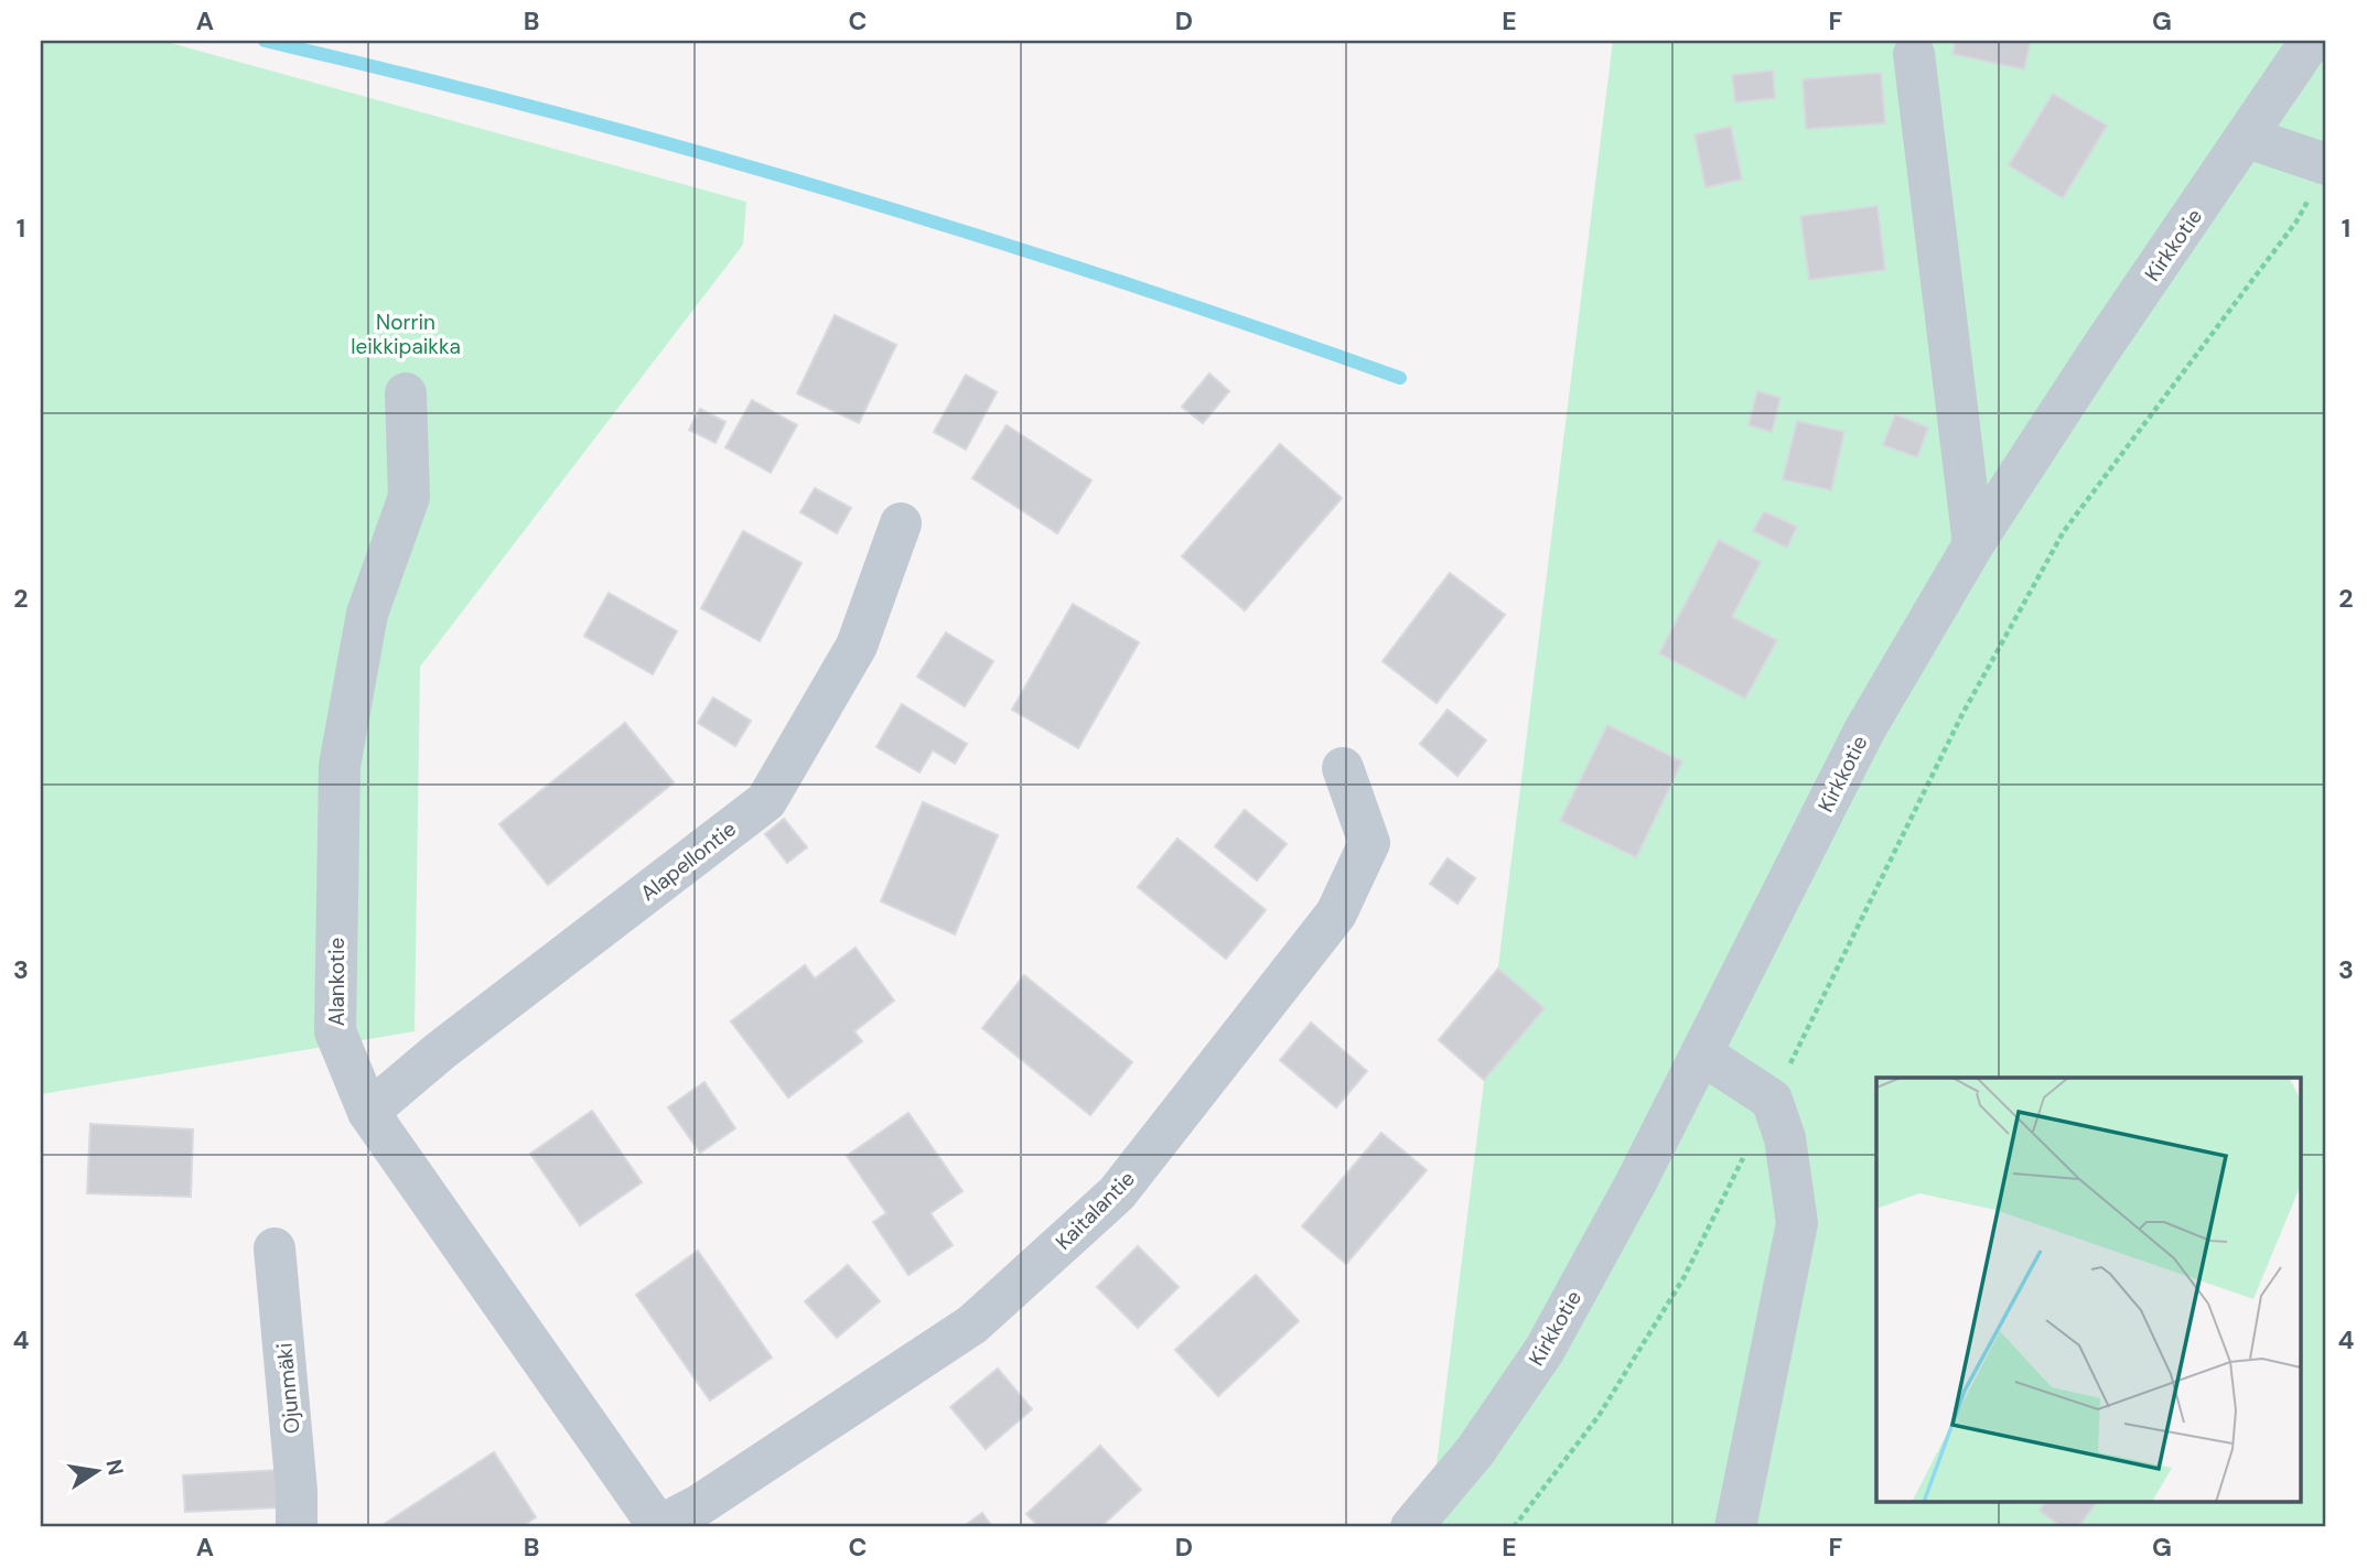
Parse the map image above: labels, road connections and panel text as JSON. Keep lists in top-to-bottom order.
{
  "streets": {
    "street": [
      "Kirkkotie",
      "Alapellontie",
      "Alankotie",
      "Kaitalantie",
      "Ojunmäki"
    ]
  },
  "crossings": [
    ["Alapellontie", "Alankotie"],
    ["Alankotie", "Kaitalantie"]
  ],
  "parks": ["Norrin leikkipaikka"],
  "north": "right",
  "grid": {
    "columns": [
      "A",
      "B",
      "C",
      "D",
      "E",
      "F",
      "G"
    ],
    "rows": [
      "1",
      "2",
      "3",
      "4"
    ]
  }
}
